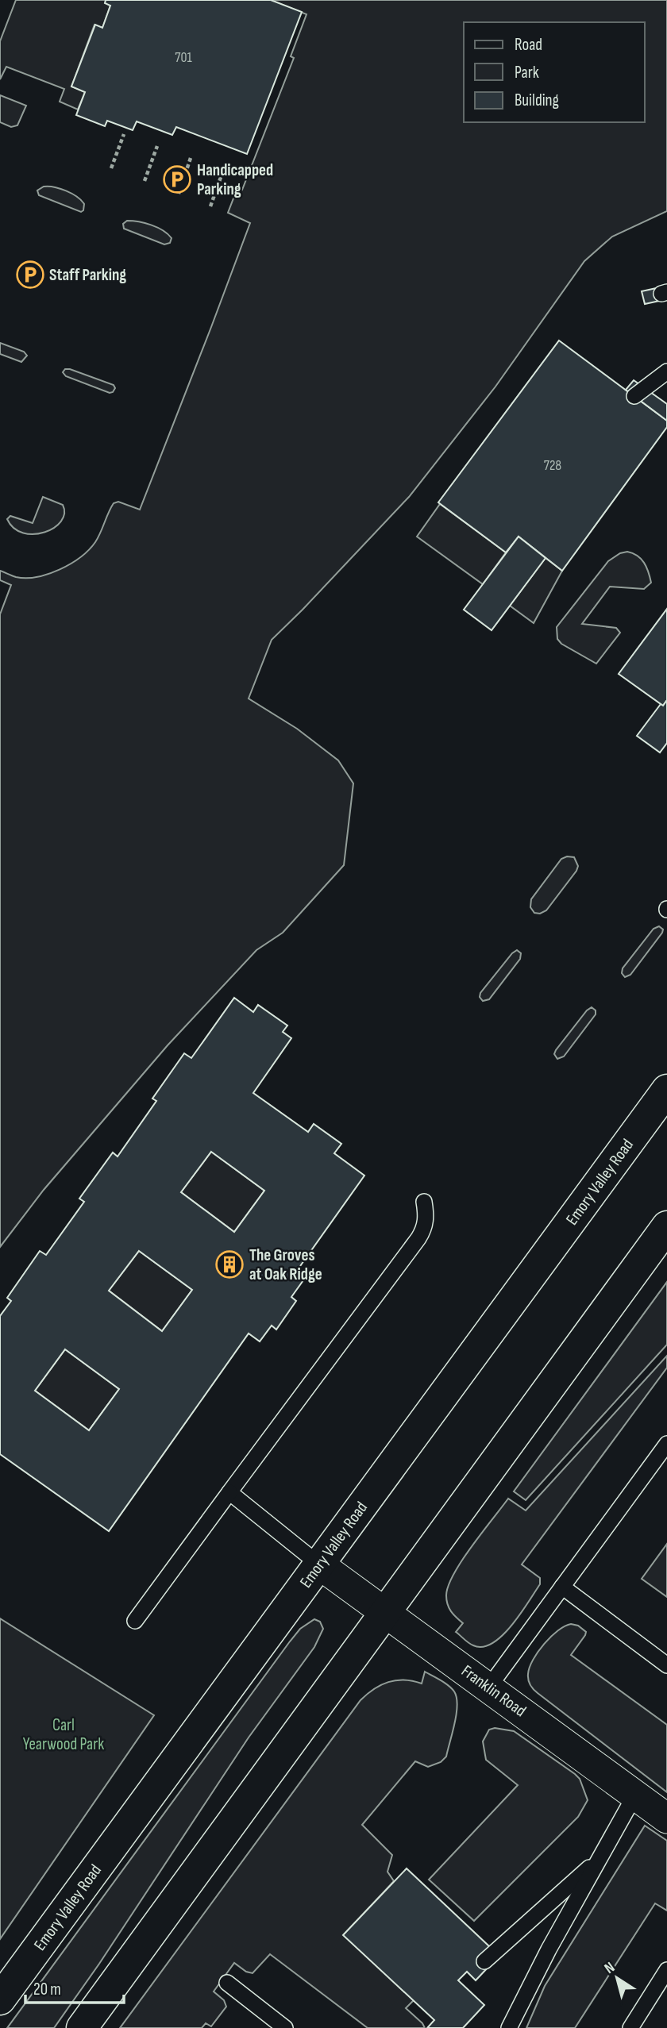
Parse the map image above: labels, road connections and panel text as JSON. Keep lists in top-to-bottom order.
{
  "streets": {
    "main road": ["Emory Valley Road"],
    "street": ["Franklin Road"]
  },
  "crossings": [
    ["Emory Valley Road", "Franklin Road"]
  ],
  "parks": ["Carl Yearwood Park"],
  "places": {
    "parking": ["Handicapped Parking", "Staff Parking"],
    "building": ["The Groves at Oak Ridge"]
  },
  "house_numbers": ["701", "728"],
  "legend": ["Road", "Park", "Building"],
  "scale_bar": "20 m",
  "north": "top left"
}
